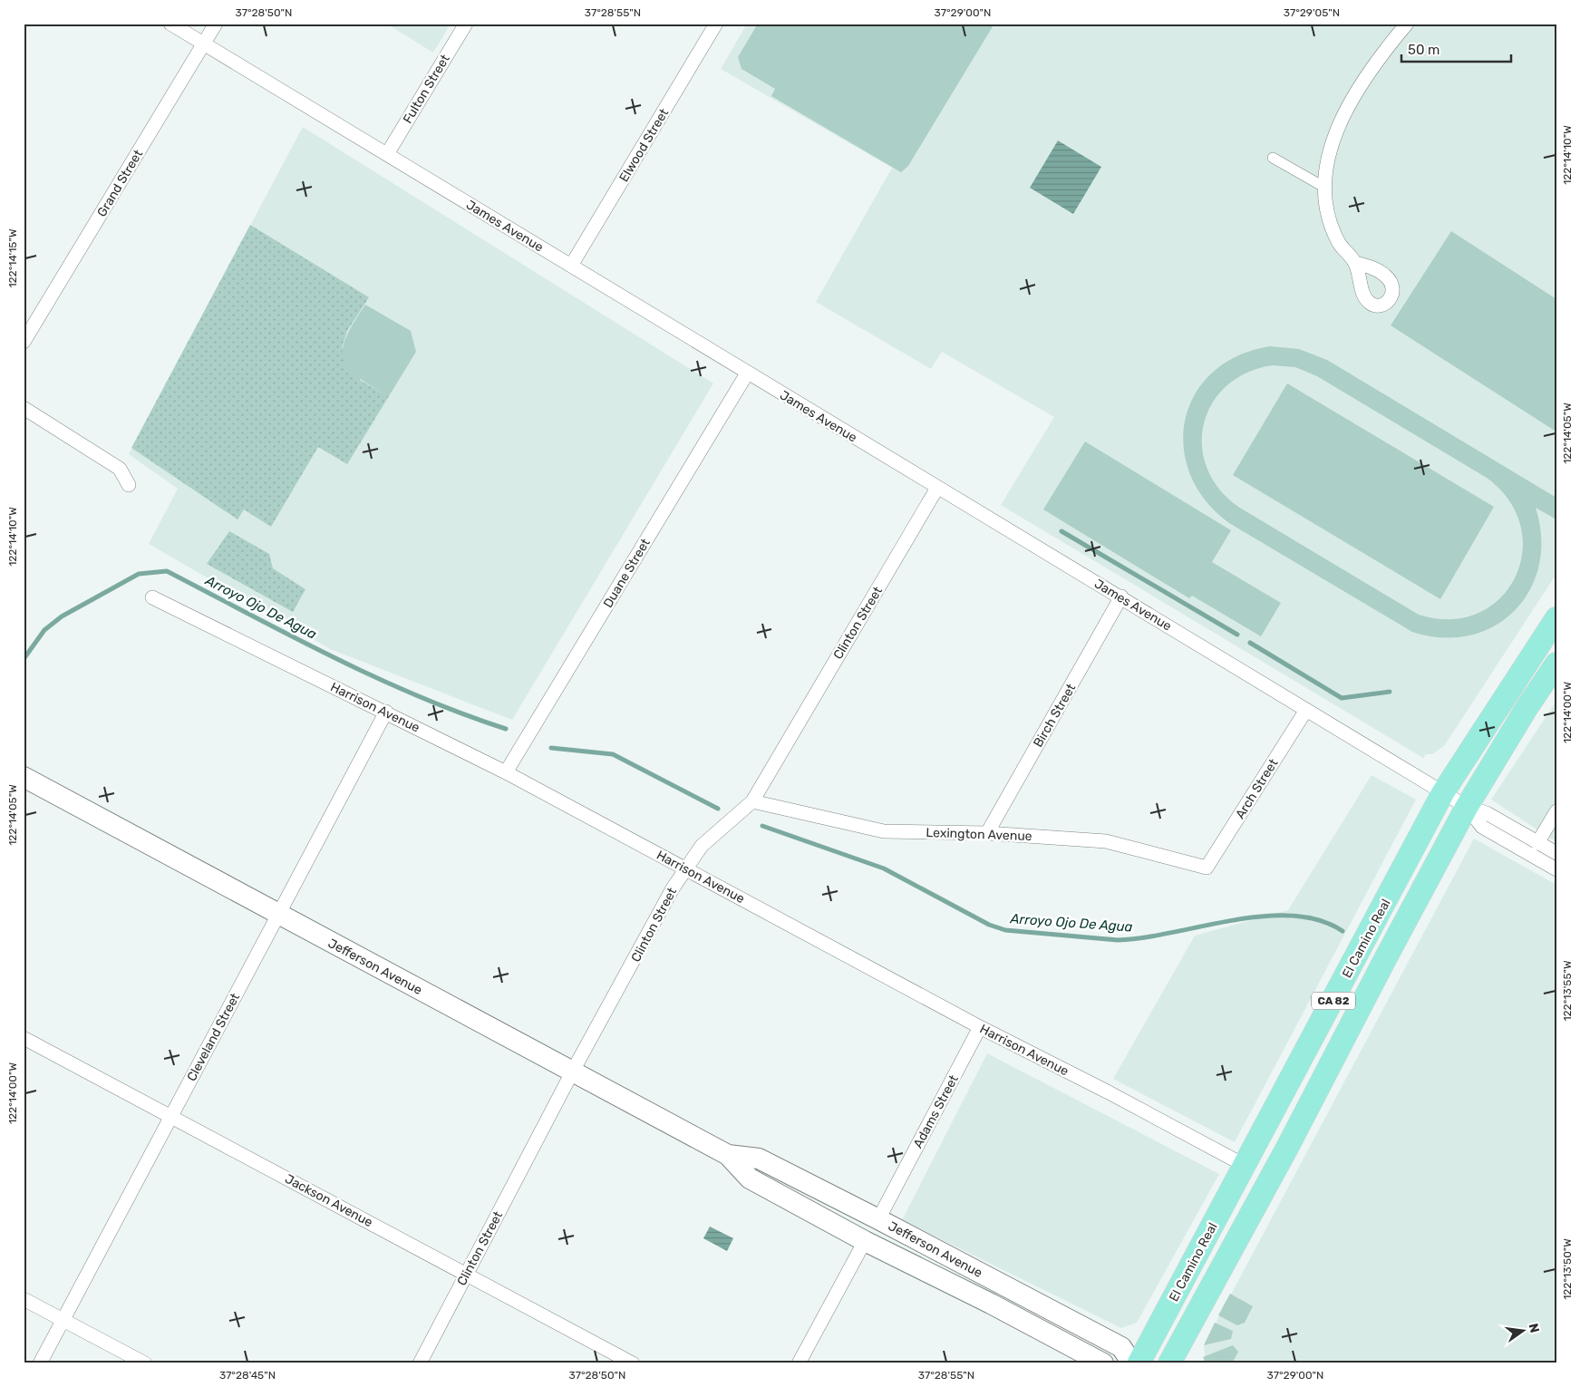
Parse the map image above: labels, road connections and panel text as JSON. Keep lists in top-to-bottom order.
{
  "streets": {
    "main road": ["El Camino Real", "Jefferson Avenue", "CA 82"],
    "street": [
      "Fulton Street",
      "Elwood Street",
      "Grand Street",
      "James Avenue",
      "Duane Street",
      "Clinton Street",
      "Harrison Avenue",
      "Birch Street",
      "Arch Street",
      "Lexington Avenue",
      "Cleveland Street",
      "Adams Street",
      "Jackson Avenue"
    ]
  },
  "crossings": [
    ["Fulton Street", "James Avenue"],
    ["Elwood Street", "James Avenue"],
    ["Grand Street", "James Avenue"],
    ["James Avenue", "Duane Street"],
    ["James Avenue", "Clinton Street"],
    ["James Avenue", "Birch Street"],
    ["James Avenue", "Arch Street"],
    ["James Avenue", "El Camino Real"],
    ["Duane Street", "Harrison Avenue"],
    ["Clinton Street", "Harrison Avenue"],
    ["Clinton Street", "Lexington Avenue"],
    ["Clinton Street", "Jefferson Avenue"],
    ["Clinton Street", "Jackson Avenue"],
    ["Harrison Avenue", "El Camino Real"],
    ["Harrison Avenue", "Cleveland Street"],
    ["Harrison Avenue", "Adams Street"],
    ["Birch Street", "Lexington Avenue"],
    ["Arch Street", "Lexington Avenue"],
    ["Jefferson Avenue", "Cleveland Street"],
    ["Jefferson Avenue", "Adams Street"],
    ["Cleveland Street", "Jackson Avenue"]
  ],
  "water": ["Arroyo Ojo De Agua"],
  "scale_bar": "50 m",
  "north": "right",
  "coordinates": [
    "37°28'50\"N",
    "37°28'55\"N",
    "37°29'00\"N",
    "37°29'05\"N",
    "122°14'10\"W",
    "122°14'15\"W",
    "122°14'05\"W",
    "122°14'00\"W",
    "122°13'55\"W",
    "122°13'50\"W",
    "37°28'45\"N"
  ]
}
